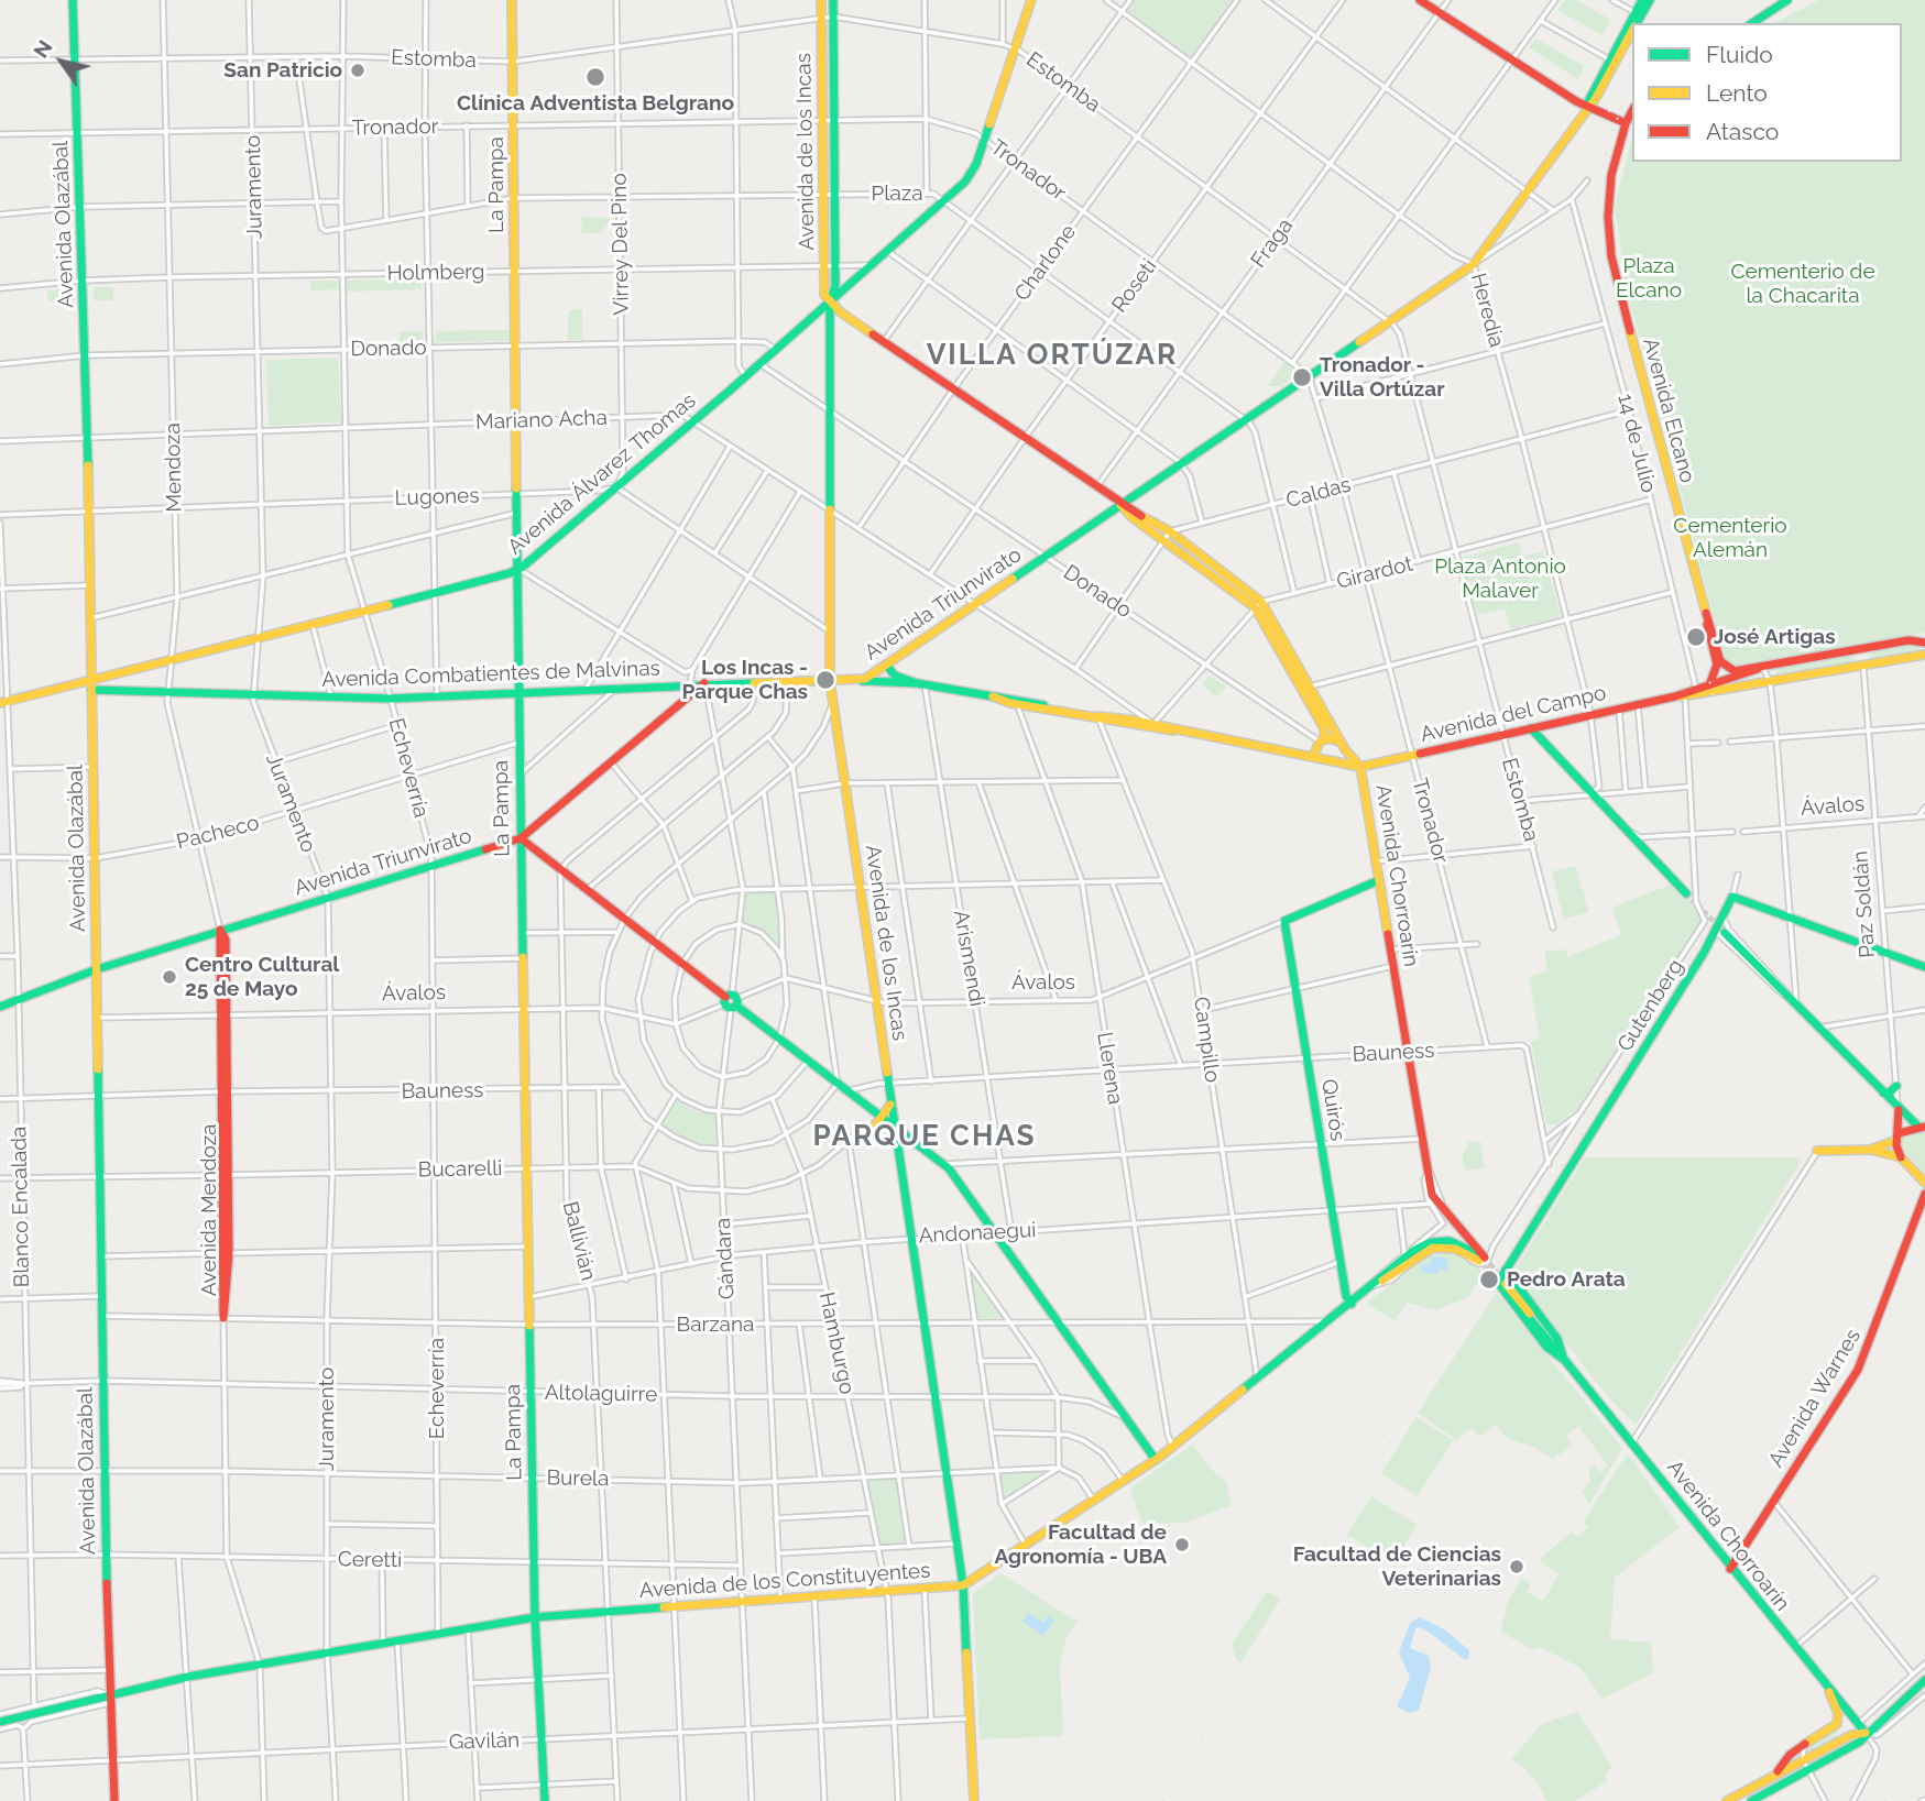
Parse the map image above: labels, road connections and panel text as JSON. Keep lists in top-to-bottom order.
{
  "streets": {
    "main road": [
      "Avenida de los Incas",
      "La Pampa",
      "Avenida Olazábal",
      "Avenida Elcano",
      "Avenida Álvarez Thomas",
      "Avenida Triunvirato",
      "Avenida Combatientes de Malvinas",
      "Avenida del Campo",
      "Ávalos",
      "Avenida Chorroarín",
      "Paz Soldán",
      "Gutenberg",
      "Quirós",
      "Avenida Mendoza",
      "Avenida Warnes",
      "Avenida de los Constituyentes"
    ],
    "street": [
      "Estomba",
      "Tronador",
      "Juramento",
      "Plaza",
      "Fraga",
      "Virrey Del Pino",
      "Charlone",
      "Holmberg",
      "Roseti",
      "Heredia",
      "Donado",
      "Mariano Acha",
      "14 de Julio",
      "Mendoza",
      "Caldas",
      "Lugones",
      "Girardot",
      "Echeverría",
      "Pacheco",
      "Arismendi",
      "Campillo",
      "Bauness",
      "Llerena",
      "Bucarelli",
      "Blanco Encalada",
      "Andonaegui",
      "Ballivián",
      "Gándara",
      "Barzana",
      "Hamburgo",
      "Altolaguirre",
      "Burela",
      "Ceretti",
      "Gavilán"
    ]
  },
  "crossings": [
    ["Estomba", "Avenida de los Incas"],
    ["Estomba", "La Pampa"],
    ["Estomba", "Juramento"],
    ["Estomba", "Avenida Olazábal"],
    ["Estomba", "Fraga"],
    ["Estomba", "Virrey Del Pino"],
    ["Estomba", "Charlone"],
    ["Estomba", "Roseti"],
    ["Estomba", "Mendoza"],
    ["Estomba", "Avenida Álvarez Thomas"],
    ["Estomba", "Caldas"],
    ["Estomba", "Girardot"],
    ["Estomba", "Avenida Triunvirato"],
    ["Estomba", "Avenida del Campo"],
    ["Estomba", "Echeverría"],
    ["Tronador", "Avenida de los Incas"],
    ["Tronador", "La Pampa"],
    ["Tronador", "Juramento"],
    ["Tronador", "Avenida Olazábal"],
    ["Tronador", "Fraga"],
    ["Tronador", "Virrey Del Pino"],
    ["Tronador", "Charlone"],
    ["Tronador", "Roseti"],
    ["Tronador", "Mendoza"],
    ["Tronador", "Avenida Álvarez Thomas"],
    ["Tronador", "Caldas"],
    ["Tronador", "Girardot"],
    ["Tronador", "Avenida Triunvirato"],
    ["Tronador", "Avenida del Campo"],
    ["Tronador", "Echeverría"],
    ["Tronador", "Bauness"],
    ["Avenida de los Incas", "Plaza"],
    ["Avenida de los Incas", "Holmberg"],
    ["Avenida de los Incas", "Donado"],
    ["Avenida de los Incas", "Mariano Acha"],
    ["Avenida de los Incas", "Avenida Álvarez Thomas"],
    ["Avenida de los Incas", "Avenida Triunvirato"],
    ["Avenida de los Incas", "Ávalos"],
    ["Avenida de los Incas", "Avenida Chorroarín"],
    ["Avenida de los Incas", "Bauness"],
    ["Avenida de los Incas", "Andonaegui"],
    ["Avenida de los Incas", "Barzana"],
    ["Avenida de los Incas", "Altolaguirre"],
    ["Avenida de los Incas", "Burela"],
    ["Avenida de los Incas", "Avenida de los Constituyentes"],
    ["Avenida de los Incas", "Gavilán"],
    ["La Pampa", "Plaza"],
    ["La Pampa", "Holmberg"],
    ["La Pampa", "Donado"],
    ["La Pampa", "Mariano Acha"],
    ["La Pampa", "Avenida Álvarez Thomas"],
    ["La Pampa", "Lugones"],
    ["La Pampa", "Avenida Triunvirato"],
    ["La Pampa", "Avenida Combatientes de Malvinas"],
    ["La Pampa", "Ávalos"],
    ["La Pampa", "Pacheco"],
    ["La Pampa", "Bauness"],
    ["La Pampa", "Bucarelli"],
    ["La Pampa", "Andonaegui"],
    ["La Pampa", "Barzana"],
    ["La Pampa", "Altolaguirre"],
    ["La Pampa", "Burela"],
    ["La Pampa", "Ceretti"],
    ["La Pampa", "Avenida de los Constituyentes"],
    ["La Pampa", "Gavilán"],
    ["Juramento", "Holmberg"],
    ["Juramento", "Donado"],
    ["Juramento", "Mariano Acha"],
    ["Juramento", "Avenida Álvarez Thomas"],
    ["Juramento", "Lugones"],
    ["Juramento", "Avenida Triunvirato"],
    ["Juramento", "Avenida Combatientes de Malvinas"],
    ["Juramento", "Ávalos"],
    ["Juramento", "Pacheco"],
    ["Juramento", "Bauness"],
    ["Juramento", "Bucarelli"],
    ["Juramento", "Barzana"],
    ["Juramento", "Altolaguirre"],
    ["Juramento", "Burela"],
    ["Juramento", "Ceretti"],
    ["Juramento", "Avenida de los Constituyentes"],
    ["Juramento", "Gavilán"],
    ["Plaza", "Fraga"],
    ["Plaza", "Virrey Del Pino"],
    ["Plaza", "Charlone"],
    ["Plaza", "Roseti"],
    ["Plaza", "Avenida Álvarez Thomas"],
    ["Plaza", "Caldas"],
    ["Plaza", "Girardot"],
    ["Plaza", "Avenida Triunvirato"],
    ["Plaza", "Echeverría"],
    ["Avenida Olazábal", "Holmberg"],
    ["Avenida Olazábal", "Donado"],
    ["Avenida Olazábal", "Mariano Acha"],
    ["Avenida Olazábal", "Avenida Álvarez Thomas"],
    ["Avenida Olazábal", "Lugones"],
    ["Avenida Olazábal", "Avenida Triunvirato"],
    ["Avenida Olazábal", "Avenida Combatientes de Malvinas"],
    ["Avenida Olazábal", "Ávalos"],
    ["Avenida Olazábal", "Pacheco"],
    ["Avenida Olazábal", "Bauness"],
    ["Avenida Olazábal", "Bucarelli"],
    ["Avenida Olazábal", "Barzana"],
    ["Avenida Olazábal", "Altolaguirre"],
    ["Avenida Olazábal", "Burela"],
    ["Avenida Olazábal", "Ceretti"],
    ["Avenida Olazábal", "Avenida de los Constituyentes"],
    ["Avenida Olazábal", "Gavilán"],
    ["Fraga", "Heredia"],
    ["Fraga", "Avenida Chorroarín"],
    ["Virrey Del Pino", "Holmberg"],
    ["Virrey Del Pino", "Donado"],
    ["Virrey Del Pino", "Mariano Acha"],
    ["Virrey Del Pino", "Avenida Álvarez Thomas"],
    ["Virrey Del Pino", "Lugones"],
    ["Charlone", "Heredia"],
    ["Charlone", "Donado"],
    ["Charlone", "Mariano Acha"],
    ["Charlone", "Avenida Chorroarín"],
    ["Holmberg", "Mendoza"],
    ["Holmberg", "Avenida Álvarez Thomas"],
    ["Holmberg", "Echeverría"],
    ["Roseti", "Heredia"],
    ["Roseti", "Donado"],
    ["Roseti", "Mariano Acha"],
    ["Roseti", "Avenida Chorroarín"],
    ["Heredia", "Caldas"],
    ["Heredia", "Girardot"],
    ["Heredia", "Avenida Triunvirato"],
    ["Heredia", "Avenida del Campo"],
    ["Donado", "Mendoza"],
    ["Donado", "Avenida Álvarez Thomas"],
    ["Donado", "Avenida Triunvirato"],
    ["Donado", "Echeverría"],
    ["Donado", "Avenida Chorroarín"],
    ["Avenida Elcano", "Avenida del Campo"],
    ["Mariano Acha", "Mendoza"],
    ["Mariano Acha", "Avenida Álvarez Thomas"],
    ["Mariano Acha", "Avenida Triunvirato"],
    ["Mariano Acha", "Echeverría"],
    ["14 de Julio", "Caldas"],
    ["14 de Julio", "Girardot"],
    ["14 de Julio", "Avenida del Campo"],
    ["Mendoza", "Avenida Álvarez Thomas"],
    ["Mendoza", "Lugones"],
    ["Mendoza", "Avenida Triunvirato"],
    ["Mendoza", "Avenida Combatientes de Malvinas"],
    ["Mendoza", "Pacheco"],
    ["Mendoza", "Avenida Mendoza"],
    ["Avenida Álvarez Thomas", "Lugones"],
    ["Avenida Álvarez Thomas", "Avenida Combatientes de Malvinas"],
    ["Avenida Álvarez Thomas", "Echeverría"],
    ["Avenida Álvarez Thomas", "Avenida Chorroarín"],
    ["Avenida Álvarez Thomas", "Blanco Encalada"],
    ["Caldas", "Avenida Chorroarín"],
    ["Lugones", "Echeverría"],
    ["Girardot", "Avenida Chorroarín"],
    ["Avenida Triunvirato", "Avenida Combatientes de Malvinas"],
    ["Avenida Triunvirato", "Echeverría"],
    ["Avenida Triunvirato", "Avenida Chorroarín"],
    ["Avenida Triunvirato", "Blanco Encalada"],
    ["Avenida Triunvirato", "Avenida Mendoza"],
    ["Avenida Triunvirato", "Gándara"],
    ["Avenida Combatientes de Malvinas", "Echeverría"],
    ["Avenida Combatientes de Malvinas", "Gándara"],
    ["Avenida del Campo", "Avenida Chorroarín"],
    ["Avenida del Campo", "Paz Soldán"],
    ["Echeverría", "Ávalos"],
    ["Echeverría", "Pacheco"],
    ["Echeverría", "Bauness"],
    ["Echeverría", "Bucarelli"],
    ["Echeverría", "Barzana"],
    ["Echeverría", "Altolaguirre"],
    ["Echeverría", "Burela"],
    ["Echeverría", "Ceretti"],
    ["Echeverría", "Avenida de los Constituyentes"],
    ["Ávalos", "Avenida Chorroarín"],
    ["Ávalos", "Paz Soldán"],
    ["Ávalos", "Arismendi"],
    ["Ávalos", "Campillo"],
    ["Ávalos", "Llerena"],
    ["Ávalos", "Quirós"],
    ["Ávalos", "Avenida Mendoza"],
    ["Ávalos", "Ballivián"],
    ["Pacheco", "Blanco Encalada"],
    ["Avenida Chorroarín", "Gutenberg"],
    ["Avenida Chorroarín", "Bauness"],
    ["Avenida Chorroarín", "Andonaegui"],
    ["Avenida Chorroarín", "Avenida Warnes"],
    ["Avenida Chorroarín", "Avenida de los Constituyentes"],
    ["Arismendi", "Bauness"],
    ["Arismendi", "Andonaegui"],
    ["Gutenberg", "Bauness"],
    ["Campillo", "Bauness"],
    ["Campillo", "Andonaegui"],
    ["Campillo", "Barzana"],
    ["Campillo", "Avenida de los Constituyentes"],
    ["Bauness", "Llerena"],
    ["Bauness", "Quirós"],
    ["Bauness", "Blanco Encalada"],
    ["Bauness", "Avenida Mendoza"],
    ["Bauness", "Ballivián"],
    ["Llerena", "Andonaegui"],
    ["Llerena", "Barzana"],
    ["Llerena", "Avenida de los Constituyentes"],
    ["Quirós", "Andonaegui"],
    ["Quirós", "Avenida de los Constituyentes"],
    ["Bucarelli", "Blanco Encalada"],
    ["Bucarelli", "Avenida Mendoza"],
    ["Bucarelli", "Ballivián"],
    ["Bucarelli", "Gándara"],
    ["Bucarelli", "Hamburgo"],
    ["Blanco Encalada", "Altolaguirre"],
    ["Blanco Encalada", "Burela"],
    ["Blanco Encalada", "Ceretti"],
    ["Blanco Encalada", "Avenida de los Constituyentes"],
    ["Avenida Mendoza", "Barzana"],
    ["Andonaegui", "Ballivián"],
    ["Andonaegui", "Gándara"],
    ["Andonaegui", "Hamburgo"],
    ["Ballivián", "Barzana"],
    ["Ballivián", "Altolaguirre"],
    ["Ballivián", "Burela"],
    ["Ballivián", "Ceretti"],
    ["Ballivián", "Avenida de los Constituyentes"],
    ["Ballivián", "Gavilán"],
    ["Gándara", "Barzana"],
    ["Gándara", "Altolaguirre"],
    ["Gándara", "Burela"],
    ["Gándara", "Ceretti"],
    ["Gándara", "Avenida de los Constituyentes"],
    ["Gándara", "Gavilán"],
    ["Barzana", "Hamburgo"],
    ["Barzana", "Avenida de los Constituyentes"],
    ["Hamburgo", "Altolaguirre"],
    ["Hamburgo", "Burela"],
    ["Hamburgo", "Avenida de los Constituyentes"],
    ["Hamburgo", "Gavilán"]
  ],
  "districts": ["VILLA ORTÚZAR", "PARQUE CHAS"],
  "parks": [
    "Plaza Elcano",
    "Cementerio de la Chacarita",
    "Cementerio Alemán",
    "Plaza Antonio Malaver"
  ],
  "places": [
    "San Patricio",
    "Clínica Adventista Belgrano",
    "Tronador - Villa Ortúzar",
    "José Artigas",
    "Los Incas - Parque Chas",
    "Centro Cultural 25 de Mayo",
    "Pedro Arata",
    "Facultad de Agronomía - UBA",
    "Facultad de Ciencias Veterinarias"
  ],
  "legend": ["Fluido", "Lento", "Atasco"],
  "north": "top left"
}
